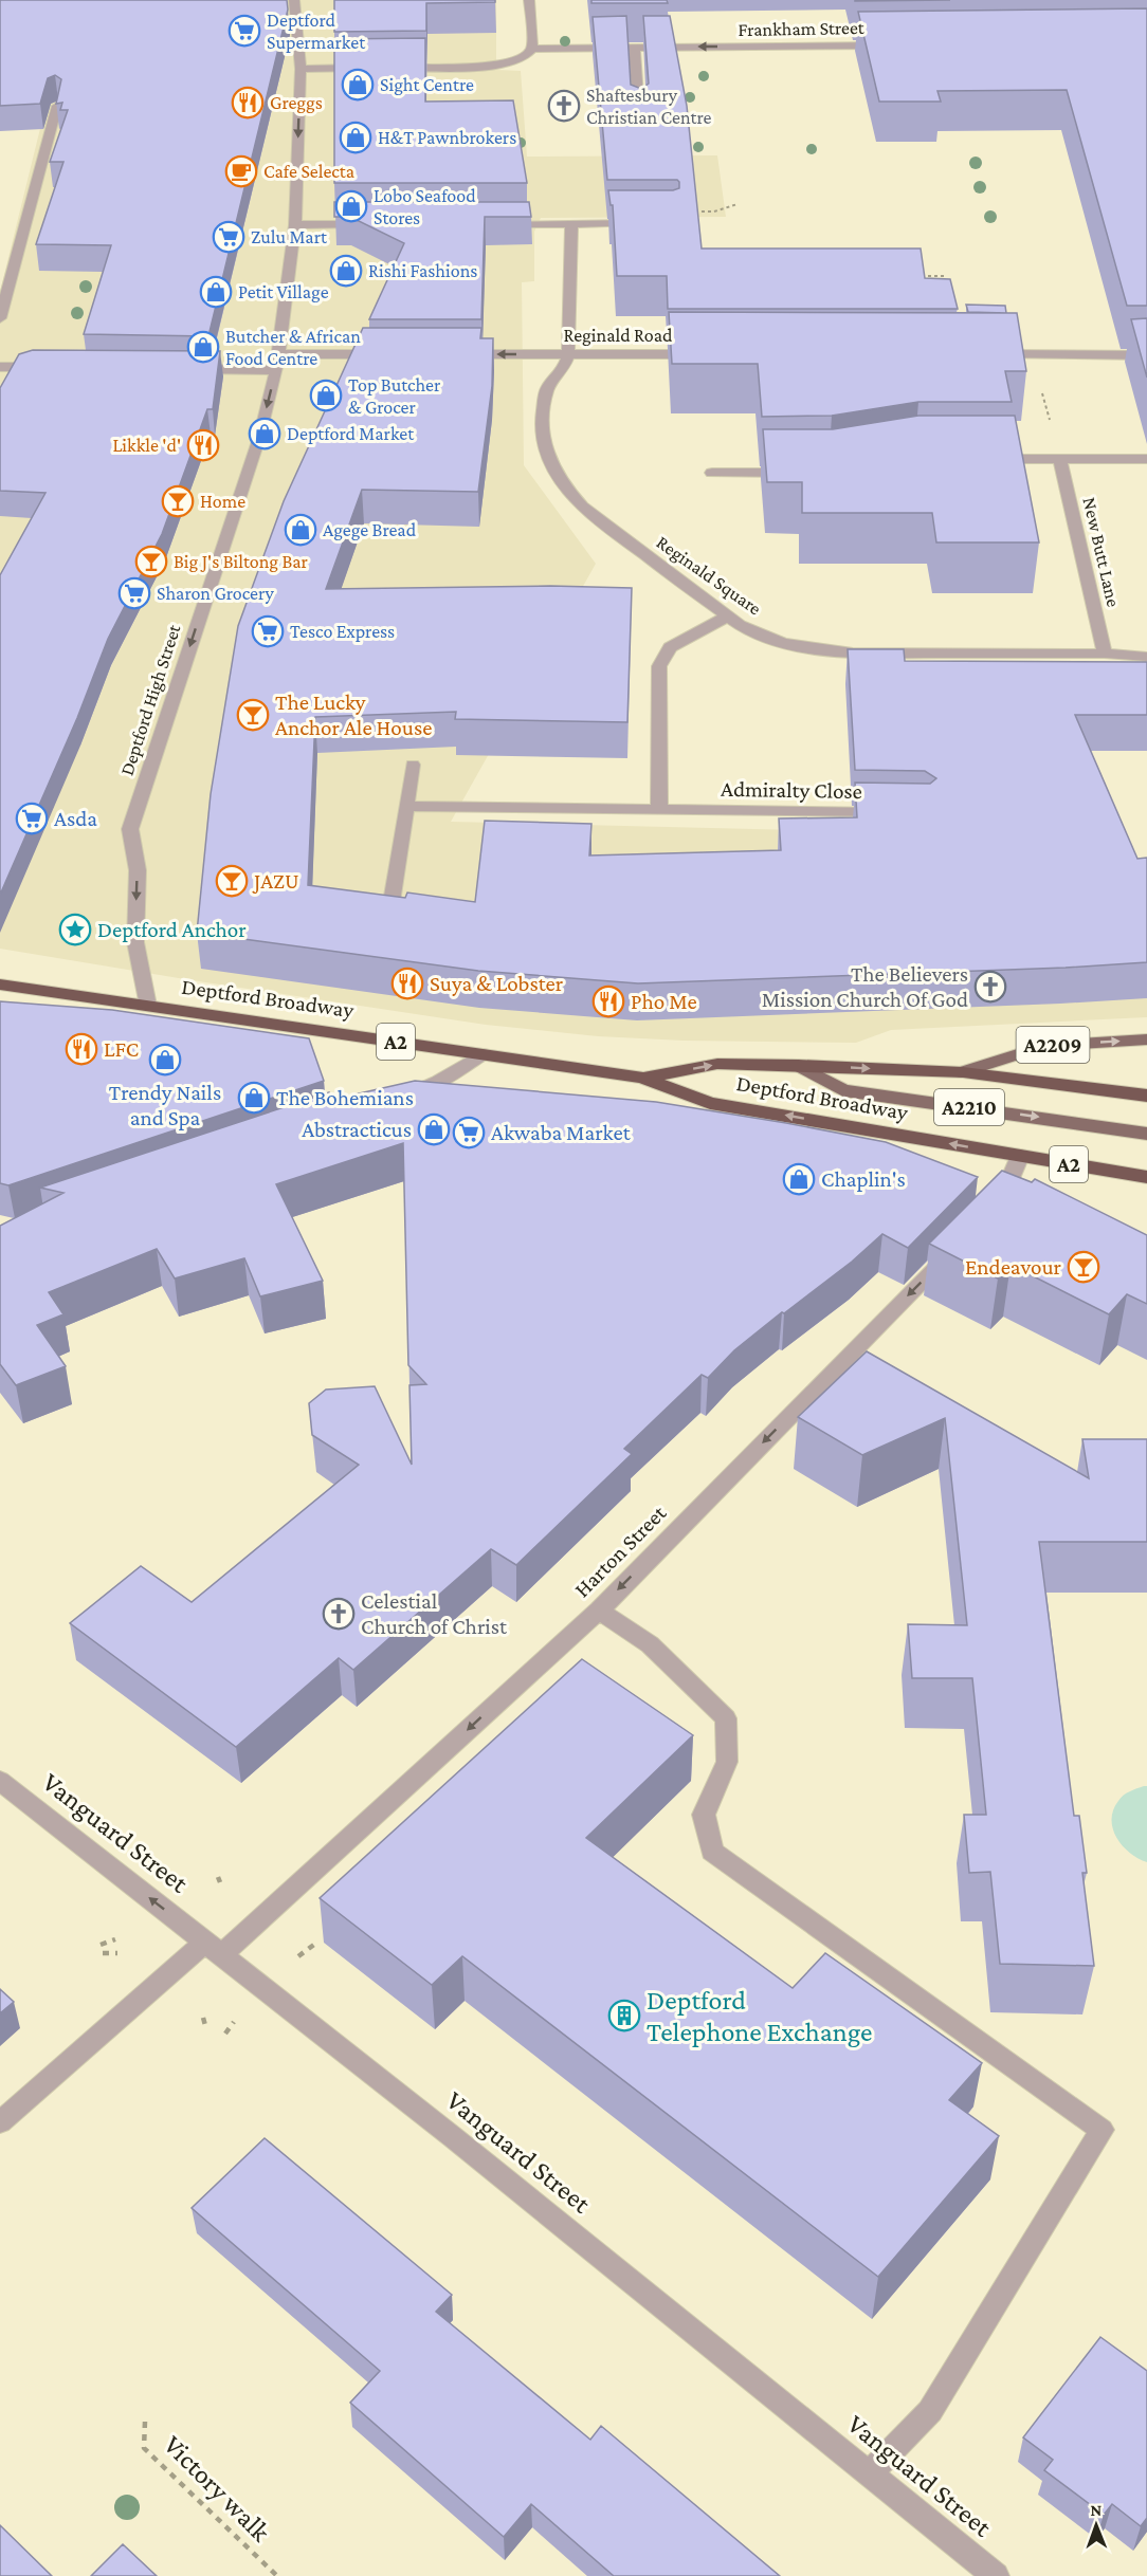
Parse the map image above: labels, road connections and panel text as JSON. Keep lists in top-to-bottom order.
{
  "streets": {
    "highway": ["Deptford Broadway", "A2"],
    "main road": ["A2209", "A2210"],
    "street": [
      "Frankham Street",
      "Reginald Road",
      "New Butt Lane",
      "Reginald Square",
      "Deptford High Street",
      "Admiralty Close",
      "Harton Street",
      "Vanguard Street"
    ],
    "path": ["Victory walk"]
  },
  "crossings": [
    ["Frankham Street", "Deptford High Street"],
    ["Reginald Road", "Reginald Square"],
    ["New Butt Lane", "Reginald Square"],
    ["Deptford High Street", "Deptford Broadway"],
    ["Deptford Broadway", "A2209"],
    ["Deptford Broadway", "A2210"],
    ["Harton Street", "Vanguard Street"]
  ],
  "one_way": ["Frankham Street", "Deptford High Street", "Harton Street"],
  "places": {
    "supermarket": [
      "Deptford Supermarket",
      "Zulu Mart",
      "Sharon Grocery",
      "Tesco Express",
      "Asda",
      "Akwaba Market"
    ],
    "shop": [
      "Sight Centre",
      "H&T Pawnbrokers",
      "Lobo Seafood Stores",
      "Rishi Fashions",
      "Petit Village",
      "Butcher & African Food Centre",
      "Top Butcher & Grocer",
      "Deptford Market",
      "Agege Bread",
      "Trendy Nails and Spa",
      "The Bohemians",
      "Abstracticus",
      "Chaplin's"
    ],
    "restaurant": [
      "Greggs",
      "Likkle 'd'",
      "Suya & Lobster",
      "Pho Me",
      "LFC"
    ],
    "church": ["Shaftesbury Christian Centre", "The Believers Mission Church Of God", "Celestial Church of Christ"],
    "cafe": ["Cafe Selecta"],
    "bar": [
      "Home",
      "Big J's Biltong Bar",
      "The Lucky Anchor Ale House",
      "JAZU",
      "Endeavour"
    ],
    "place": ["Deptford Anchor"],
    "building": ["Deptford Telephone Exchange"]
  },
  "north": "top"
}
